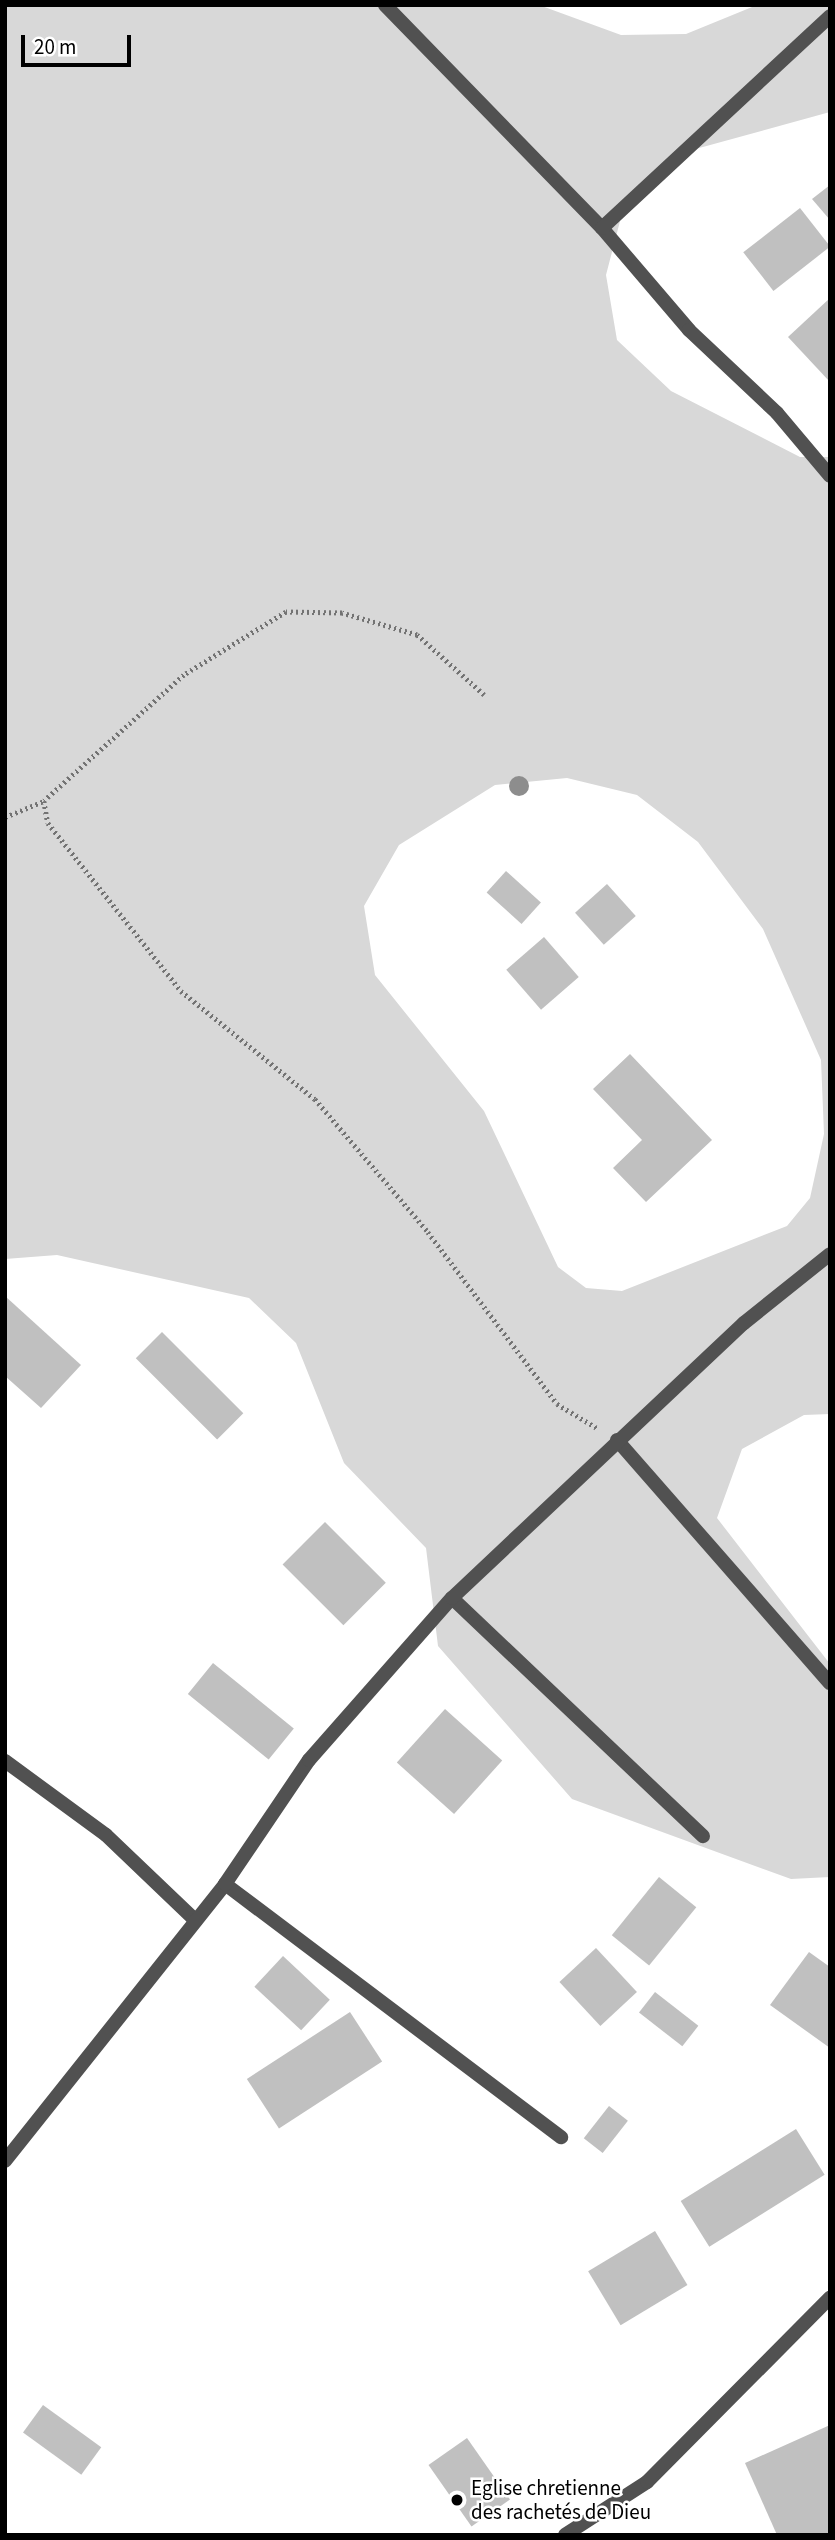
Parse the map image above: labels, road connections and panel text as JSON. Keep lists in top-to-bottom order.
{
  "places": ["Eglise chretienne des rachetés de Dieu"],
  "scale_bar": "20 m"
}
